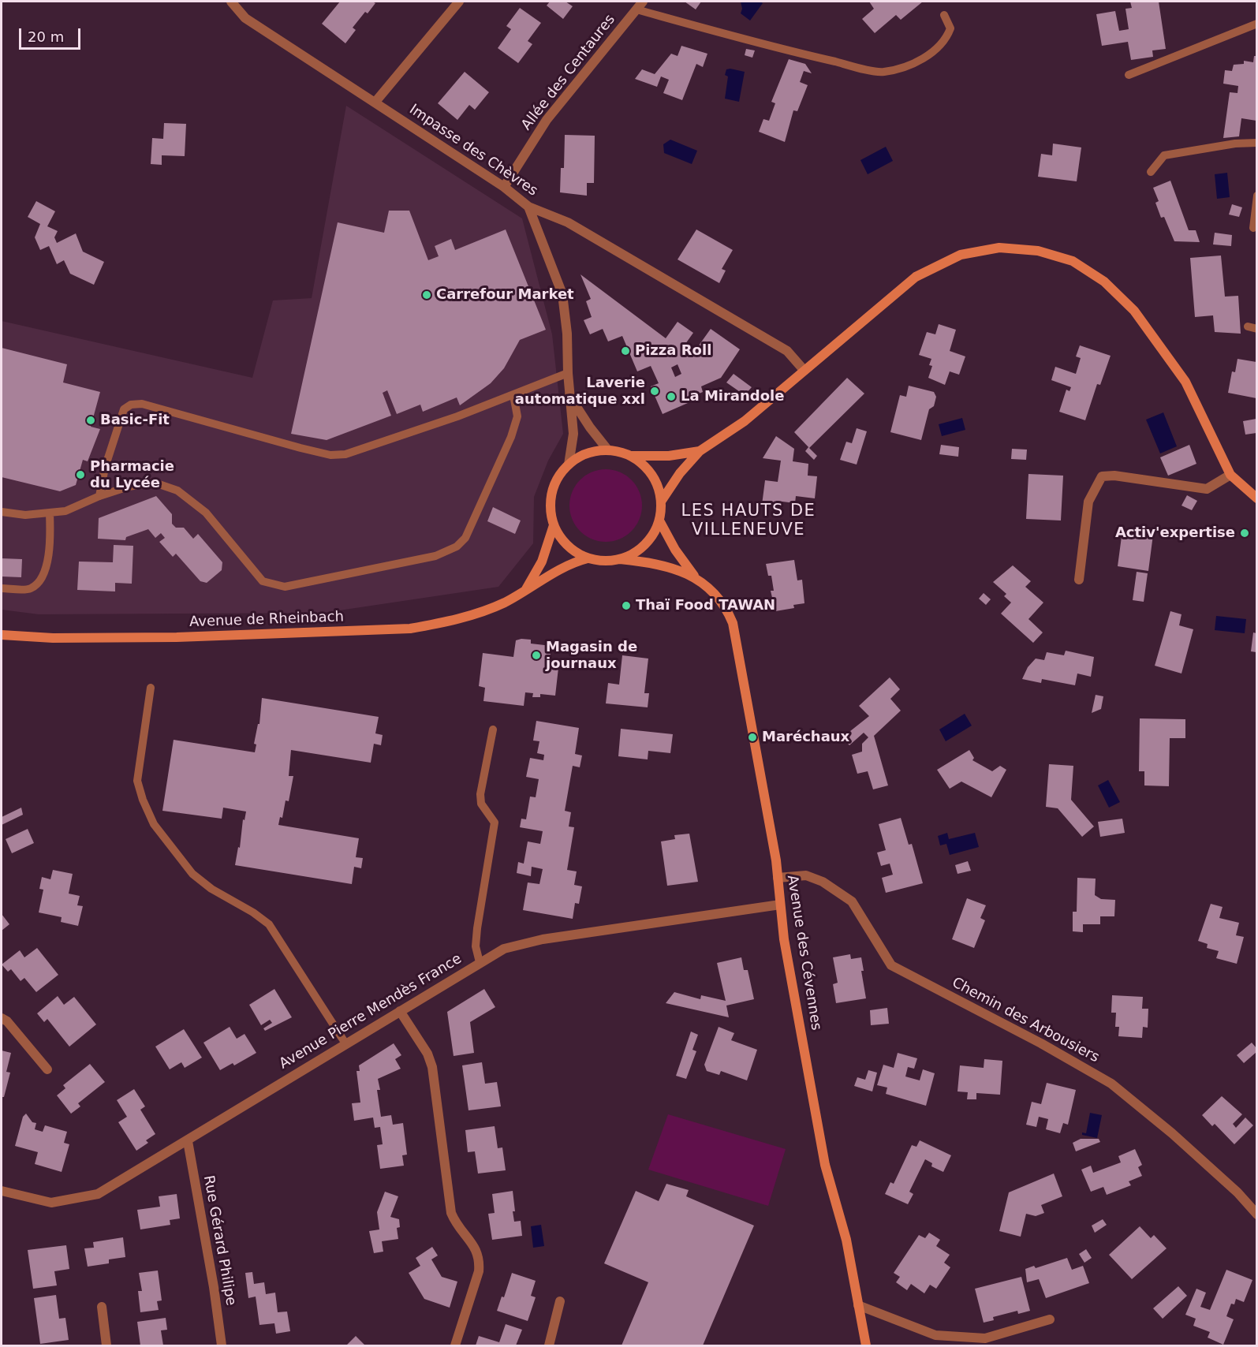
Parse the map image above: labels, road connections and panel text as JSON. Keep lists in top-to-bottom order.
{
  "streets": {
    "street": [
      "Allée des Centaures",
      "Impasse des Chèvres",
      "Avenue de Rheinbach",
      "Avenue des Cévennes",
      "Avenue Pierre Mendès France",
      "Chemin des Arbousiers",
      "Rue Gérard Philipe"
    ]
  },
  "crossings": [
    ["Allée des Centaures", "Impasse des Chèvres"],
    ["Avenue de Rheinbach", "Avenue des Cévennes"],
    ["Avenue des Cévennes", "Avenue Pierre Mendès France"],
    ["Avenue des Cévennes", "Chemin des Arbousiers"],
    ["Avenue Pierre Mendès France", "Rue Gérard Philipe"]
  ],
  "districts": ["LES HAUTS DE VILLENEUVE"],
  "places": [
    "Carrefour Market",
    "Pizza Roll",
    "Laverie automatique xxl",
    "La Mirandole",
    "Basic-Fit",
    "Pharmacie du Lycée",
    "Activ'expertise",
    "Thaï Food TAWAN",
    "Magasin de journaux",
    "Maréchaux"
  ],
  "scale_bar": "20 m"
}
